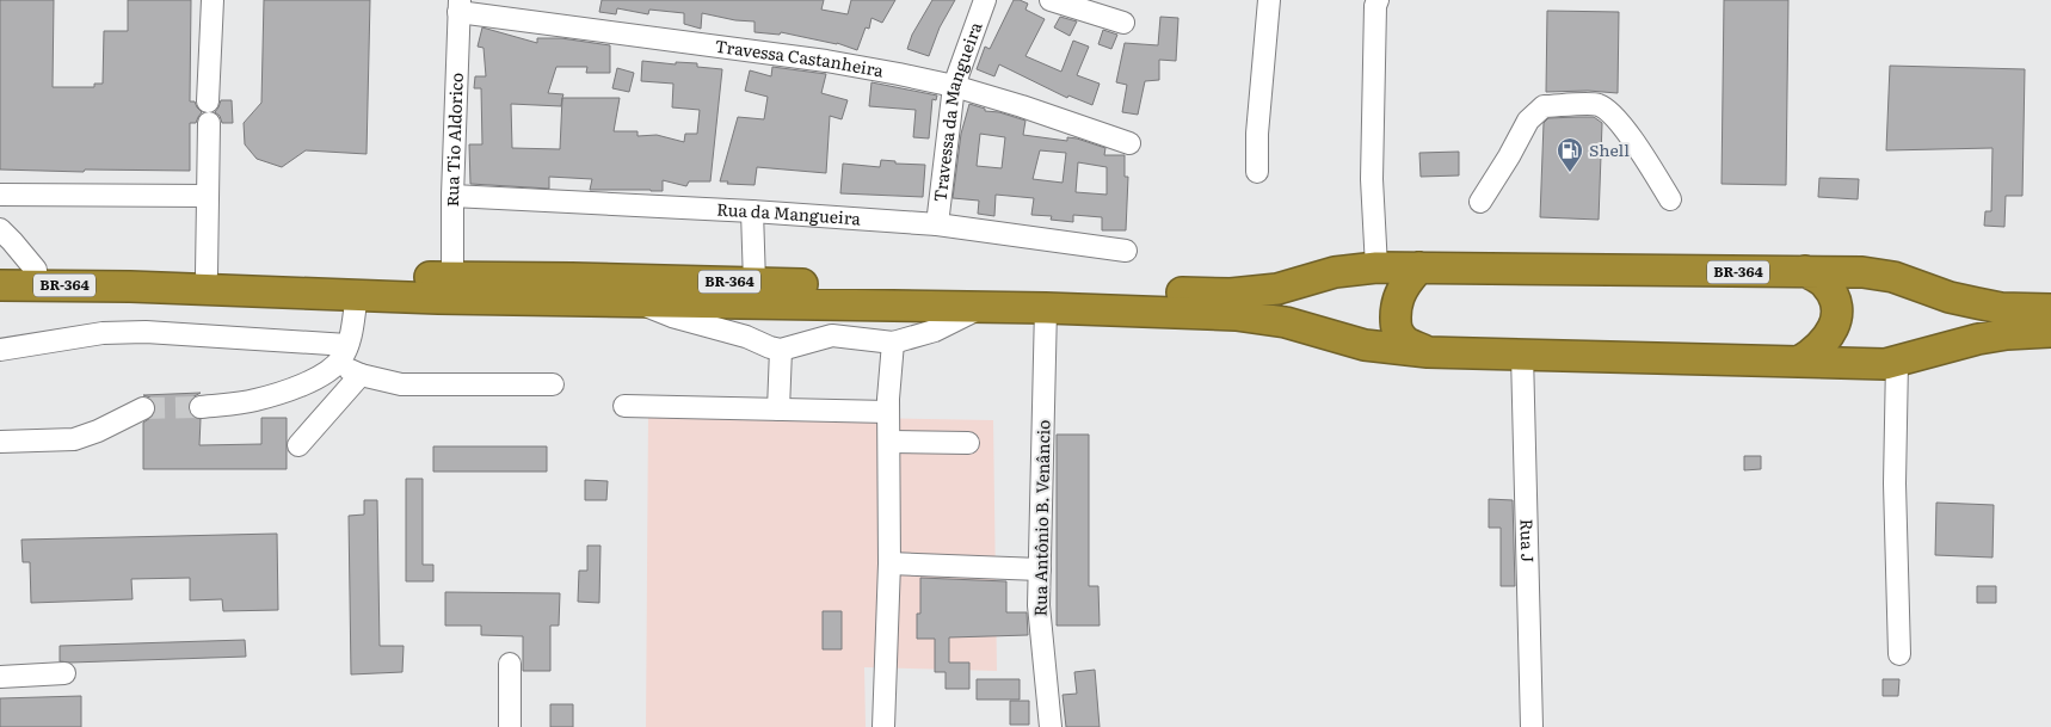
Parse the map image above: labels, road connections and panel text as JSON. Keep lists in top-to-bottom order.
{
  "streets": {
    "highway": ["BR-364"],
    "street": [
      "Travessa Castanheira",
      "Travessa da Mangueira",
      "Rua Tio Aldorico",
      "Rua da Mangueira",
      "Rua Antônio B. Venâncio",
      "Rua J"
    ]
  },
  "crossings": [
    ["Travessa Castanheira", "Travessa da Mangueira"],
    ["Travessa Castanheira", "Rua Tio Aldorico"],
    ["Travessa da Mangueira", "Rua da Mangueira"],
    ["Rua Tio Aldorico", "Rua da Mangueira"],
    ["Rua Tio Aldorico", "BR-364"],
    ["BR-364", "Rua Antônio B. Venâncio"],
    ["BR-364", "Rua J"]
  ],
  "places": {
    "fuel station": ["Shell"]
  }
}
